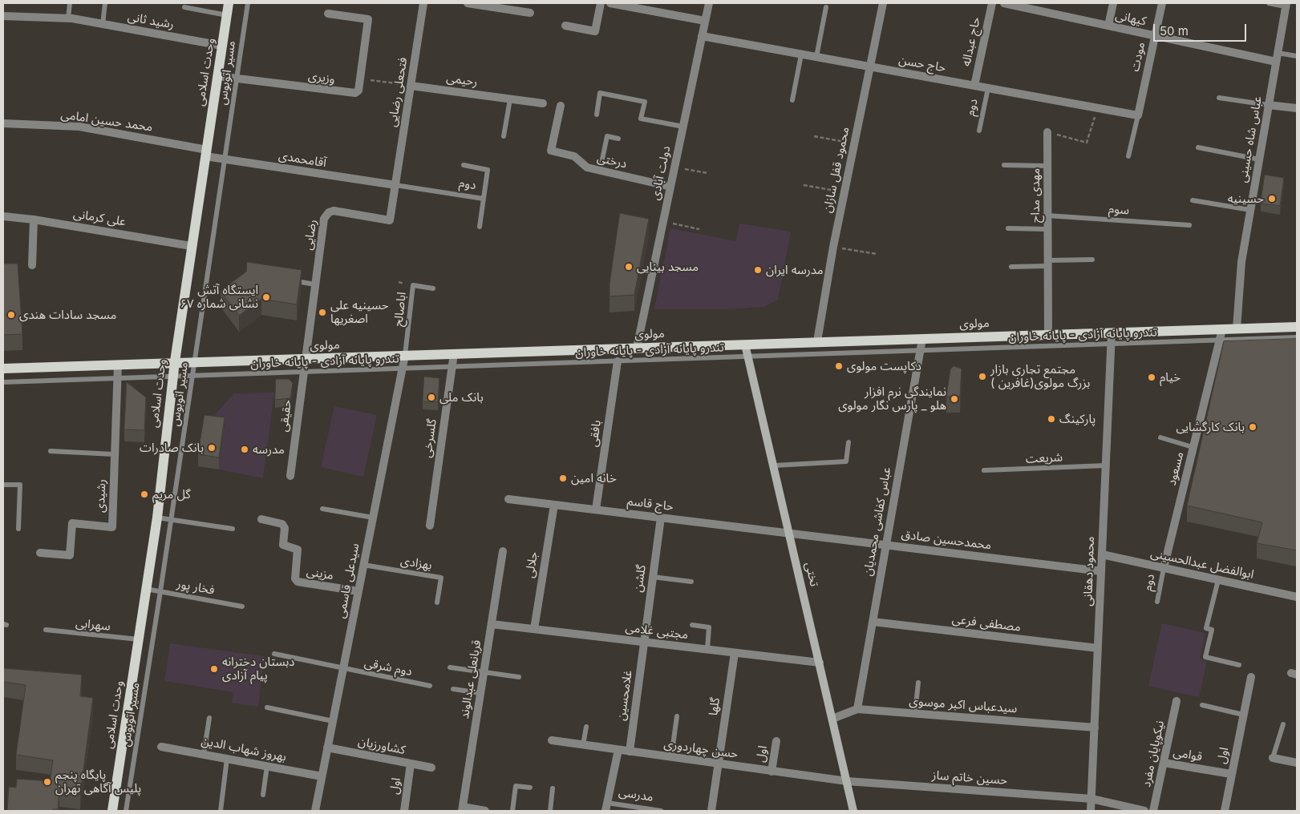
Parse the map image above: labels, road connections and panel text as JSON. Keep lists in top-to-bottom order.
{
  "streets": {
    "main road": ["وحدت اسلامی", "مولوی", "تختی"],
    "street": [
      "کیهانی",
      "رشید ثانی",
      "حاج عبداله",
      "مودت",
      "حاج حسن",
      "وزیری",
      "رحیمی",
      "فتحعلی رضایی",
      "محمد حسین امامی",
      "عباس شاه حسینی",
      "آقامحمدی",
      "درختی",
      "محمود قفل سازان",
      "دولت آبادی",
      "مهدی مداح",
      "علی کرمانی",
      "رضایی",
      "حقیقی",
      "بافقی",
      "گلسرخی",
      "مسعود",
      "رشیدی",
      "حاج قاسم",
      "عباس کفاشی محمدیان",
      "محمدحسین صادق",
      "ابوالفضل عبدالحسینی",
      "جلالی",
      "محمود دهقانی",
      "مزینی",
      "گلشن",
      "سیدعلی قاسمی",
      "مصطفی فرعی",
      "مجتبی غلامی",
      "قربانعلی عبدالوند",
      "غلامحسین",
      "سیدعباس اکبر موسوی",
      "گلها",
      "کشاورزیان",
      "بهروز شهاب الدین",
      "حسن چهاردوری",
      "اول",
      "نیکوپایان مفرد",
      "قوامی",
      "حسین خاتم ساز",
      "مدرسی"
    ],
    "lane": [
      "مسیر اتوبوس",
      "دوم",
      "سوم",
      "اباصالح",
      "تندرو پایانه آزادی - پایانه خاوران",
      "شریعت",
      "بهزادی",
      "فخار پور",
      "سهرابی",
      "دوم شرقی"
    ]
  },
  "crossings": [
    ["کیهانی", "مودت"],
    ["کیهانی", "عباس شاه حسینی"],
    ["رشید ثانی", "وحدت اسلامی"],
    ["حاج عبداله", "حاج حسن"],
    ["مودت", "حاج حسن"],
    ["حاج حسن", "دوم"],
    ["حاج حسن", "محمود قفل سازان"],
    ["حاج حسن", "دولت آبادی"],
    ["وحدت اسلامی", "وزیری"],
    ["وحدت اسلامی", "محمد حسین امامی"],
    ["وحدت اسلامی", "آقامحمدی"],
    ["وحدت اسلامی", "علی کرمانی"],
    ["وحدت اسلامی", "مولوی"],
    ["وحدت اسلامی", "تندرو پایانه آزادی - پایانه خاوران"],
    ["وحدت اسلامی", "فخار پور"],
    ["وحدت اسلامی", "سهرابی"],
    ["مسیر اتوبوس", "وزیری"],
    ["مسیر اتوبوس", "آقامحمدی"],
    ["مسیر اتوبوس", "مولوی"],
    ["مسیر اتوبوس", "تندرو پایانه آزادی - پایانه خاوران"],
    ["مسیر اتوبوس", "فخار پور"],
    ["رحیمی", "فتحعلی رضایی"],
    ["فتحعلی رضایی", "دوم"],
    ["فتحعلی رضایی", "آقامحمدی"],
    ["فتحعلی رضایی", "رضایی"],
    ["دوم", "آقامحمدی"],
    ["دوم", "رضایی"],
    ["دوم", "مسعود"],
    ["دوم", "ابوالفضل عبدالحسینی"],
    ["محمد حسین امامی", "آقامحمدی"],
    ["عباس شاه حسینی", "مولوی"],
    ["آقامحمدی", "رضایی"],
    ["درختی", "دولت آبادی"],
    ["محمود قفل سازان", "مولوی"],
    ["دولت آبادی", "مولوی"],
    ["مهدی مداح", "سوم"],
    ["مهدی مداح", "مولوی"],
    ["رضایی", "مولوی"],
    ["رضایی", "حقیقی"],
    ["اباصالح", "مولوی"],
    ["اباصالح", "سیدعلی قاسمی"],
    ["مولوی", "حقیقی"],
    ["مولوی", "گلسرخی"],
    ["مولوی", "مسعود"],
    ["مولوی", "رشیدی"],
    ["مولوی", "عباس کفاشی محمدیان"],
    ["مولوی", "محمود دهقانی"],
    ["مولوی", "تختی"],
    ["مولوی", "سیدعلی قاسمی"],
    ["تندرو پایانه آزادی - پایانه خاوران", "حقیقی"],
    ["تندرو پایانه آزادی - پایانه خاوران", "بافقی"],
    ["تندرو پایانه آزادی - پایانه خاوران", "گلسرخی"],
    ["تندرو پایانه آزادی - پایانه خاوران", "مسعود"],
    ["تندرو پایانه آزادی - پایانه خاوران", "رشیدی"],
    ["تندرو پایانه آزادی - پایانه خاوران", "عباس کفاشی محمدیان"],
    ["تندرو پایانه آزادی - پایانه خاوران", "محمود دهقانی"],
    ["تندرو پایانه آزادی - پایانه خاوران", "تختی"],
    ["تندرو پایانه آزادی - پایانه خاوران", "سیدعلی قاسمی"],
    ["بافقی", "حاج قاسم"],
    ["شریعت", "محمود دهقانی"],
    ["مسعود", "ابوالفضل عبدالحسینی"],
    ["حاج قاسم", "محمدحسین صادق"],
    ["حاج قاسم", "جلالی"],
    ["حاج قاسم", "تختی"],
    ["حاج قاسم", "گلشن"],
    ["عباس کفاشی محمدیان", "محمدحسین صادق"],
    ["عباس کفاشی محمدیان", "مصطفی فرعی"],
    ["عباس کفاشی محمدیان", "سیدعباس اکبر موسوی"],
    ["محمدحسین صادق", "محمود دهقانی"],
    ["محمدحسین صادق", "تختی"],
    ["بهزادی", "سیدعلی قاسمی"],
    ["ابوالفضل عبدالحسینی", "محمود دهقانی"],
    ["جلالی", "مجتبی غلامی"],
    ["محمود دهقانی", "مصطفی فرعی"],
    ["محمود دهقانی", "سیدعباس اکبر موسوی"],
    ["محمود دهقانی", "حسین خاتم ساز"],
    ["مزینی", "سیدعلی قاسمی"],
    ["تختی", "مجتبی غلامی"],
    ["تختی", "سیدعباس اکبر موسوی"],
    ["تختی", "حسن چهاردوری"],
    ["تختی", "حسین خاتم ساز"],
    ["گلشن", "مجتبی غلامی"],
    ["گلشن", "غلامحسین"],
    ["سیدعلی قاسمی", "دوم شرقی"],
    ["سیدعلی قاسمی", "کشاورزیان"],
    ["سیدعلی قاسمی", "بهروز شهاب الدین"],
    ["مجتبی غلامی", "قربانعلی عبدالوند"],
    ["مجتبی غلامی", "غلامحسین"],
    ["مجتبی غلامی", "گلها"],
    ["غلامحسین", "حسن چهاردوری"],
    ["گلها", "حسن چهاردوری"],
    ["کشاورزیان", "اول"],
    ["حسن چهاردوری", "اول"],
    ["حسن چهاردوری", "حسین خاتم ساز"],
    ["حسن چهاردوری", "مدرسی"],
    ["اول", "قوامی"],
    ["نیکوپایان مفرد", "قوامی"]
  ],
  "places": [
    "حسینیه",
    "مسجد بینایی",
    "مدرسه ایران",
    "ایستگاه آتش نشانی شماره ۶۷",
    "حسینیه علی اصغریها",
    "مسجد سادات هندی",
    "دکاپست مولوی",
    "مجتمع تجاری بازار بزرگ مولوی(غافرین )",
    "خیام",
    "بانک ملی",
    "نمایندگی نرم افزار هلو _ پارس نگار مولوی",
    "پارکینگ",
    "بانک کارگشایی",
    "بانک صادرات",
    "مدرسه",
    "خانه امین",
    "گل مریم",
    "دبستان دخترانه پیام آزادی",
    "پایگاه پنجم پلیس آگاهی تهران"
  ],
  "scale_bar": "50 m"
}
